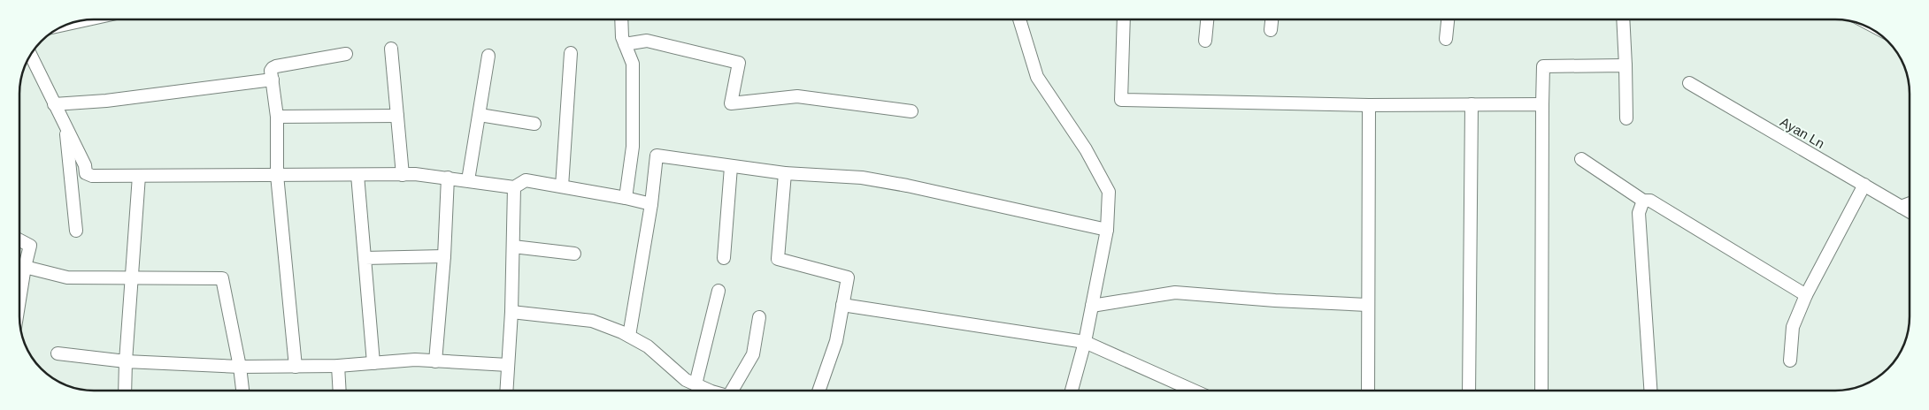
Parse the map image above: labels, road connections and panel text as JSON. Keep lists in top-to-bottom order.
{
  "streets": {
    "street": ["Ayan Ln"]
  }
}
